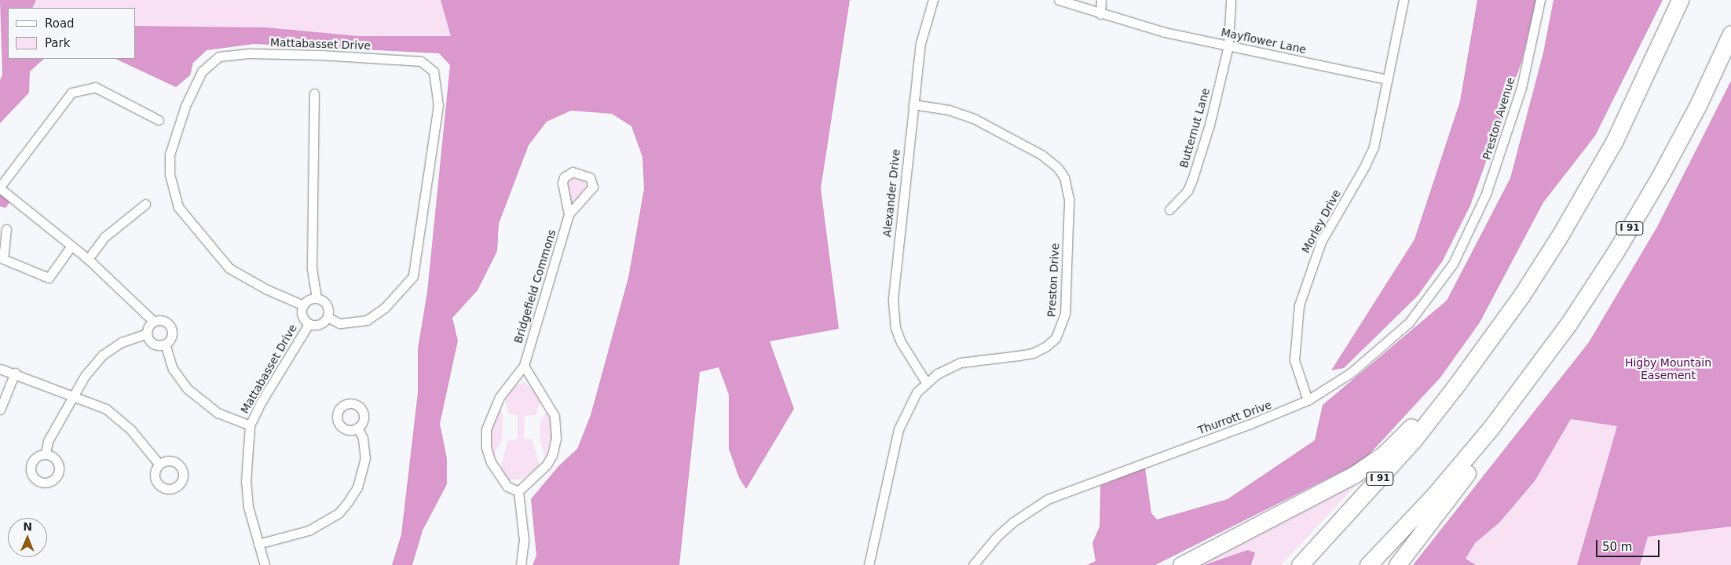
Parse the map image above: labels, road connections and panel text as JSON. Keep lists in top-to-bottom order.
{
  "streets": {
    "highway": ["I 91"],
    "street": [
      "Mayflower Lane",
      "Mattabasset Drive",
      "Preston Avenue",
      "Butternut Lane",
      "Alexander Drive",
      "Morley Drive",
      "Preston Drive",
      "Bridgefield Commons",
      "Thurrott Drive"
    ]
  },
  "crossings": [
    ["Mayflower Lane", "Butternut Lane"],
    ["Mayflower Lane", "Morley Drive"],
    ["Preston Avenue", "Thurrott Drive"],
    ["Alexander Drive", "Preston Drive"],
    ["Morley Drive", "Thurrott Drive"]
  ],
  "parks": ["Higby Mountain Easement"],
  "legend": ["Road", "Park"],
  "scale_bar": "50 m",
  "north": "top"
}
